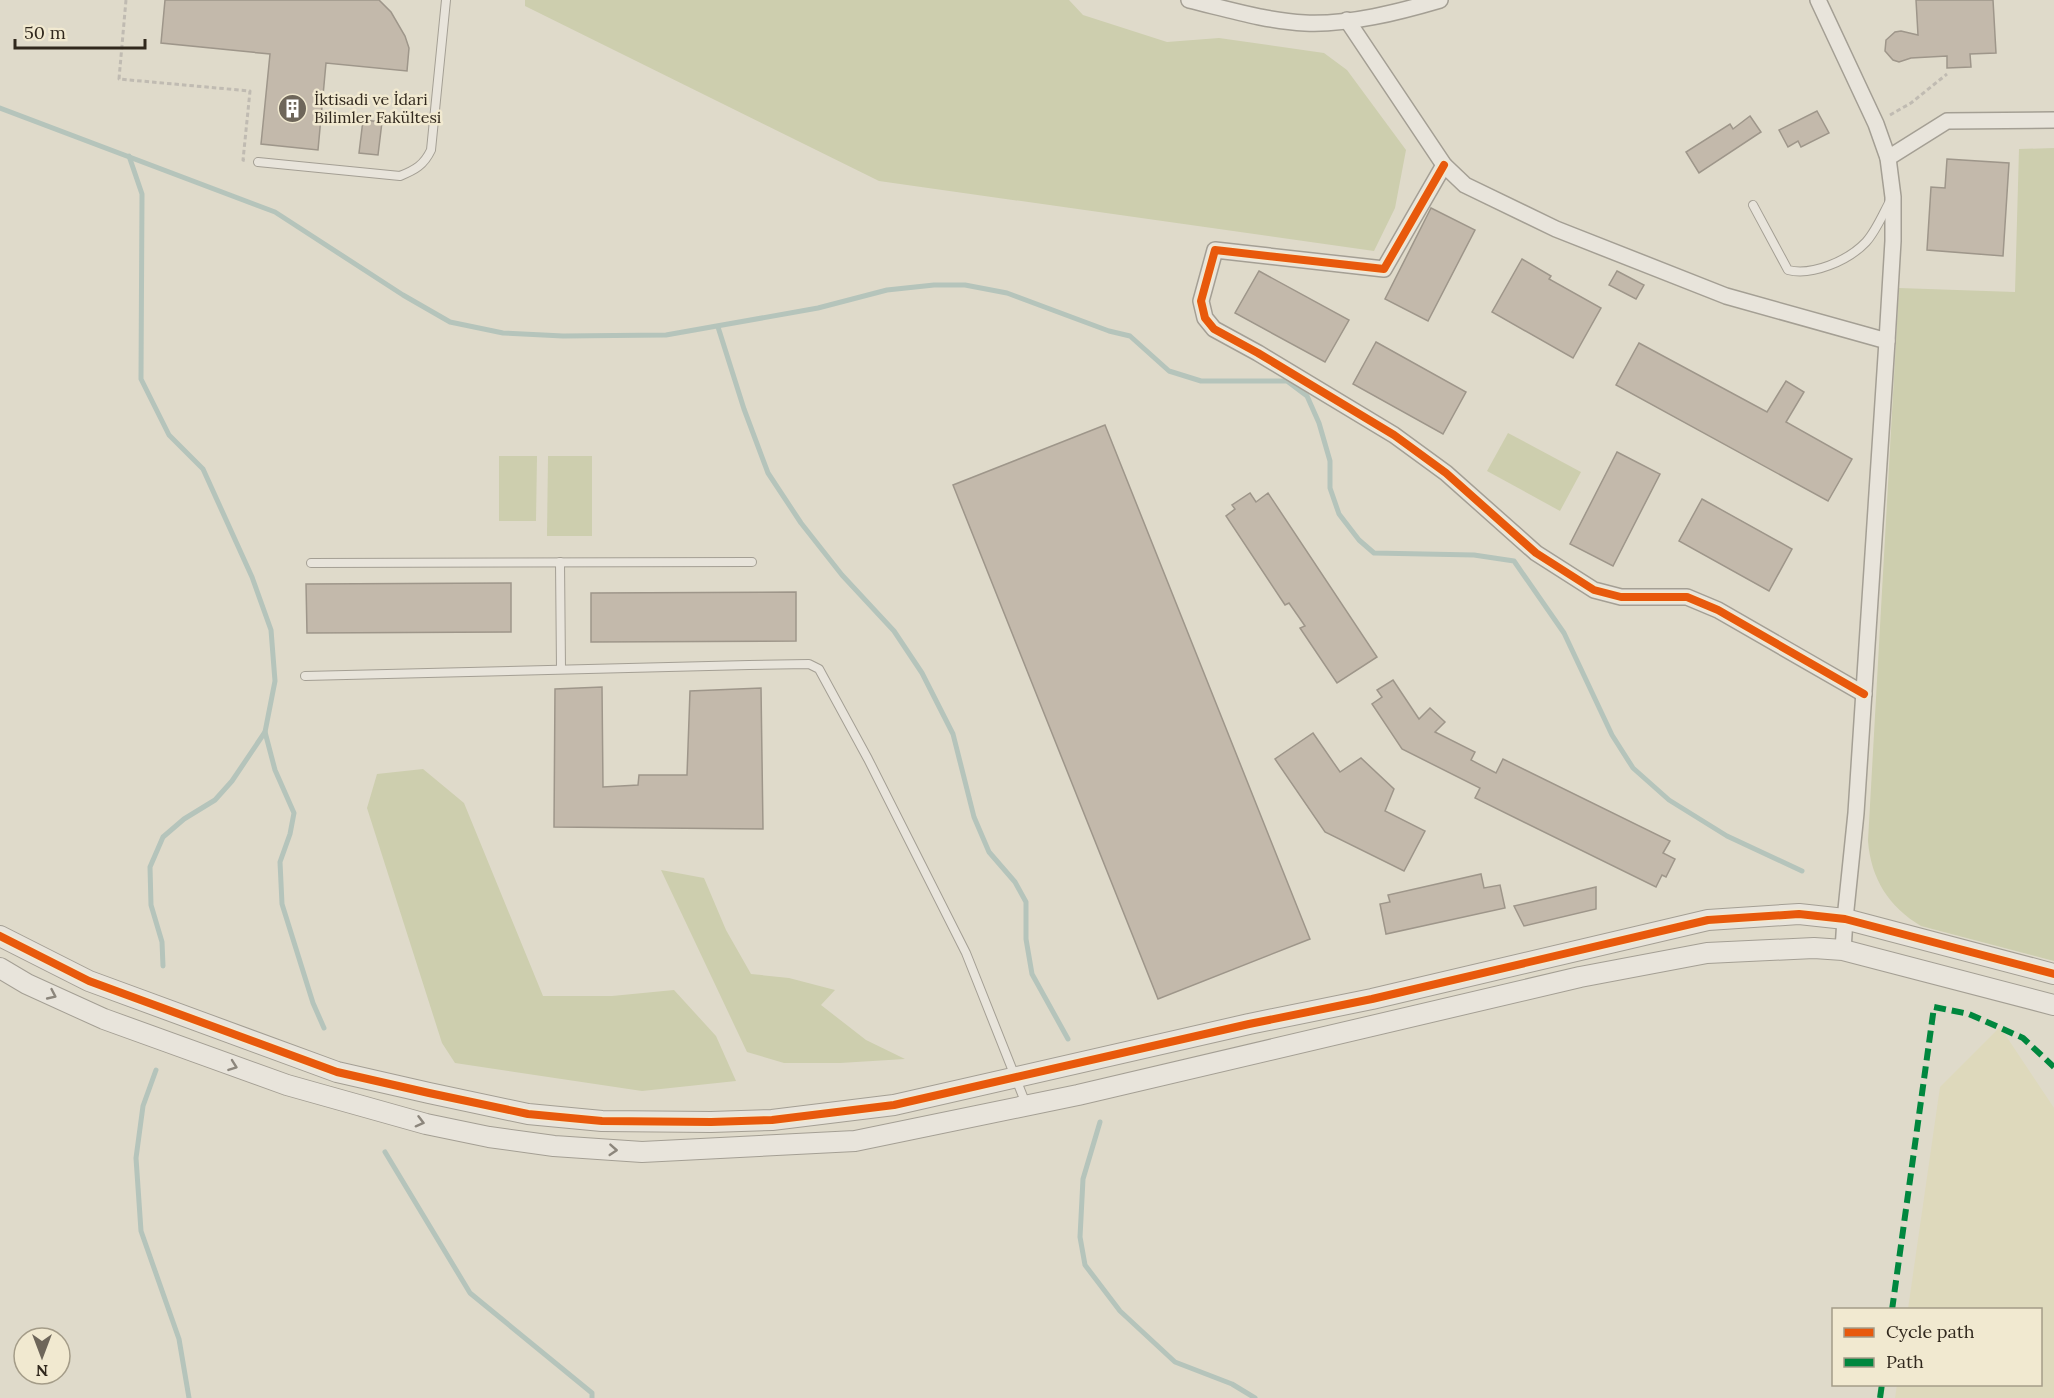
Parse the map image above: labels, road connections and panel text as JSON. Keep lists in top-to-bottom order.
{
  "places": {
    "building": ["İktisadi ve İdari Bilimler Fakültesi"]
  },
  "legend": ["Cycle path", "Path"],
  "scale_bar": "50 m",
  "north": "bottom"
}
